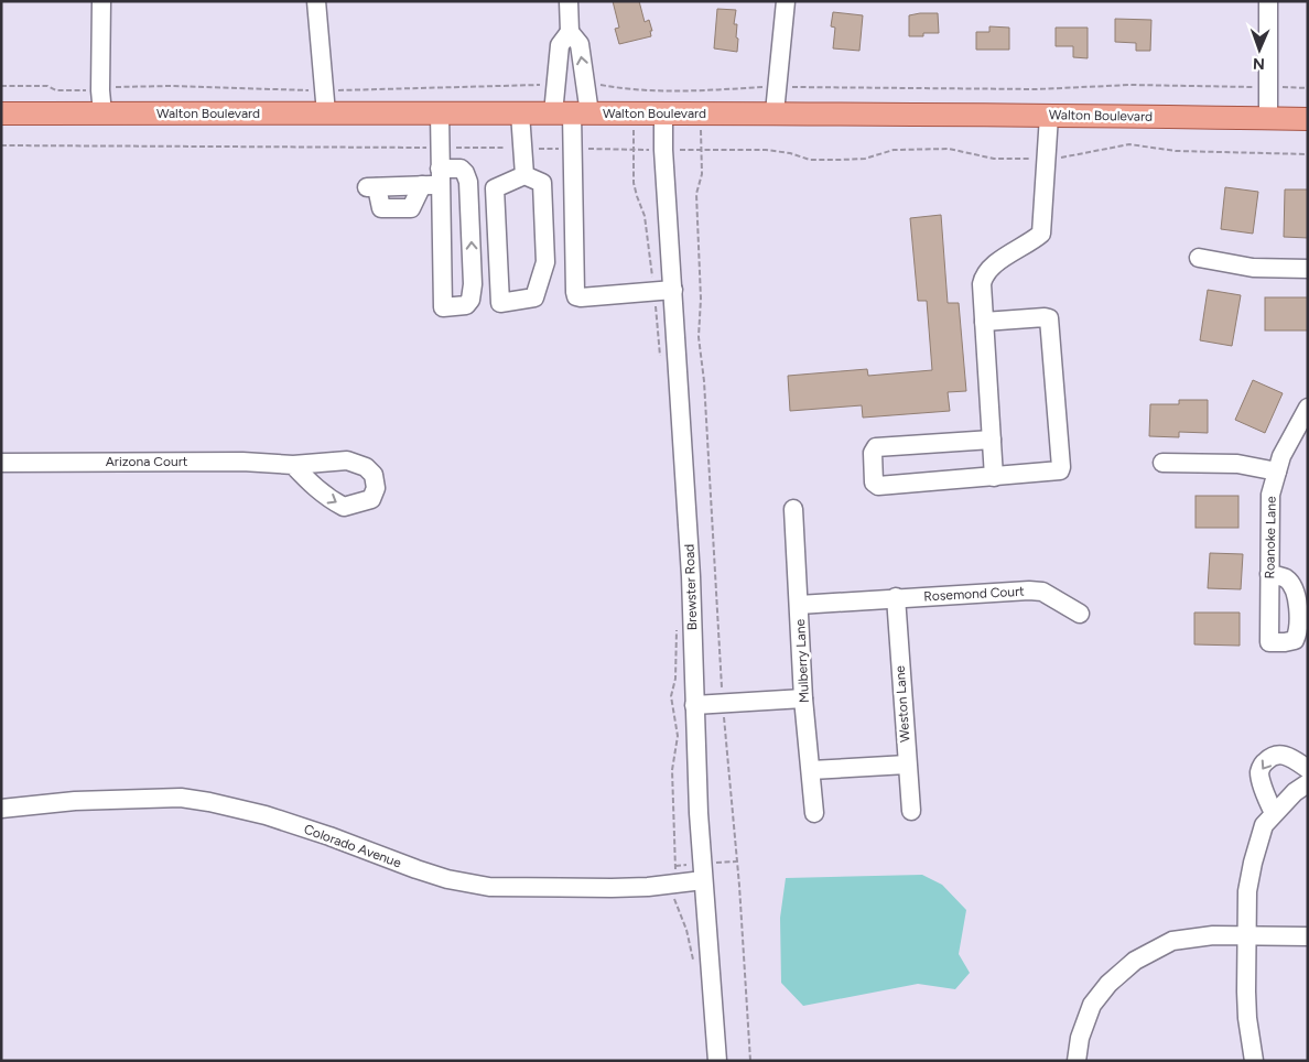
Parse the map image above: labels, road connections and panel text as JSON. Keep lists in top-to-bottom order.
{
  "streets": {
    "main road": ["Walton Boulevard"],
    "street": [
      "Arizona Court",
      "Roanoke Lane",
      "Brewster Road",
      "Rosemond Court",
      "Mulberry Lane",
      "Weston Lane",
      "Colorado Avenue"
    ]
  },
  "crossings": [
    ["Walton Boulevard", "Brewster Road"],
    ["Brewster Road", "Colorado Avenue"],
    ["Rosemond Court", "Mulberry Lane"],
    ["Rosemond Court", "Weston Lane"]
  ],
  "north": "bottom"
}
